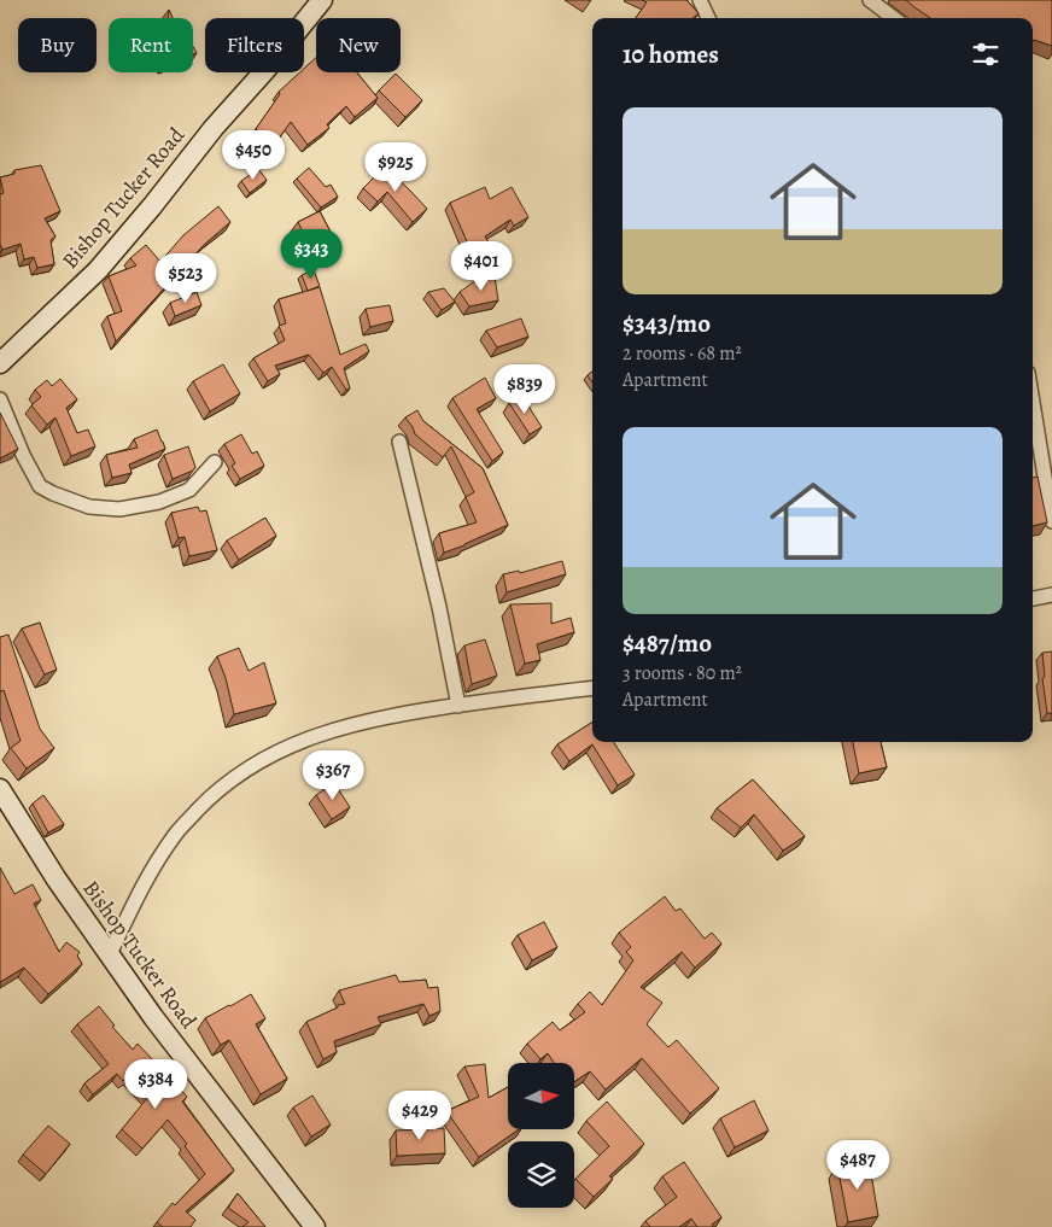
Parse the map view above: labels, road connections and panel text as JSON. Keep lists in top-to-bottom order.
{
  "streets": {
    "main road": ["Bishop Tucker Road"]
  },
  "north": "right",
  "page": {
    "chip": [
      "Buy",
      "Rent",
      "Filters",
      "New"
    ],
    "heading": "10 homes",
    "list": [
      {
        "name": "$343/mo",
        "note": "2 rooms · 68 m² · Apartment"
      },
      {
        "name": "$487/mo",
        "note": "3 rooms · 80 m² · Apartment"
      }
    ],
    "price": [
      "$450",
      "$925",
      "$343",
      "$401",
      "$523",
      "$839",
      "$367",
      "$384",
      "$429",
      "$487"
    ]
  }
}
